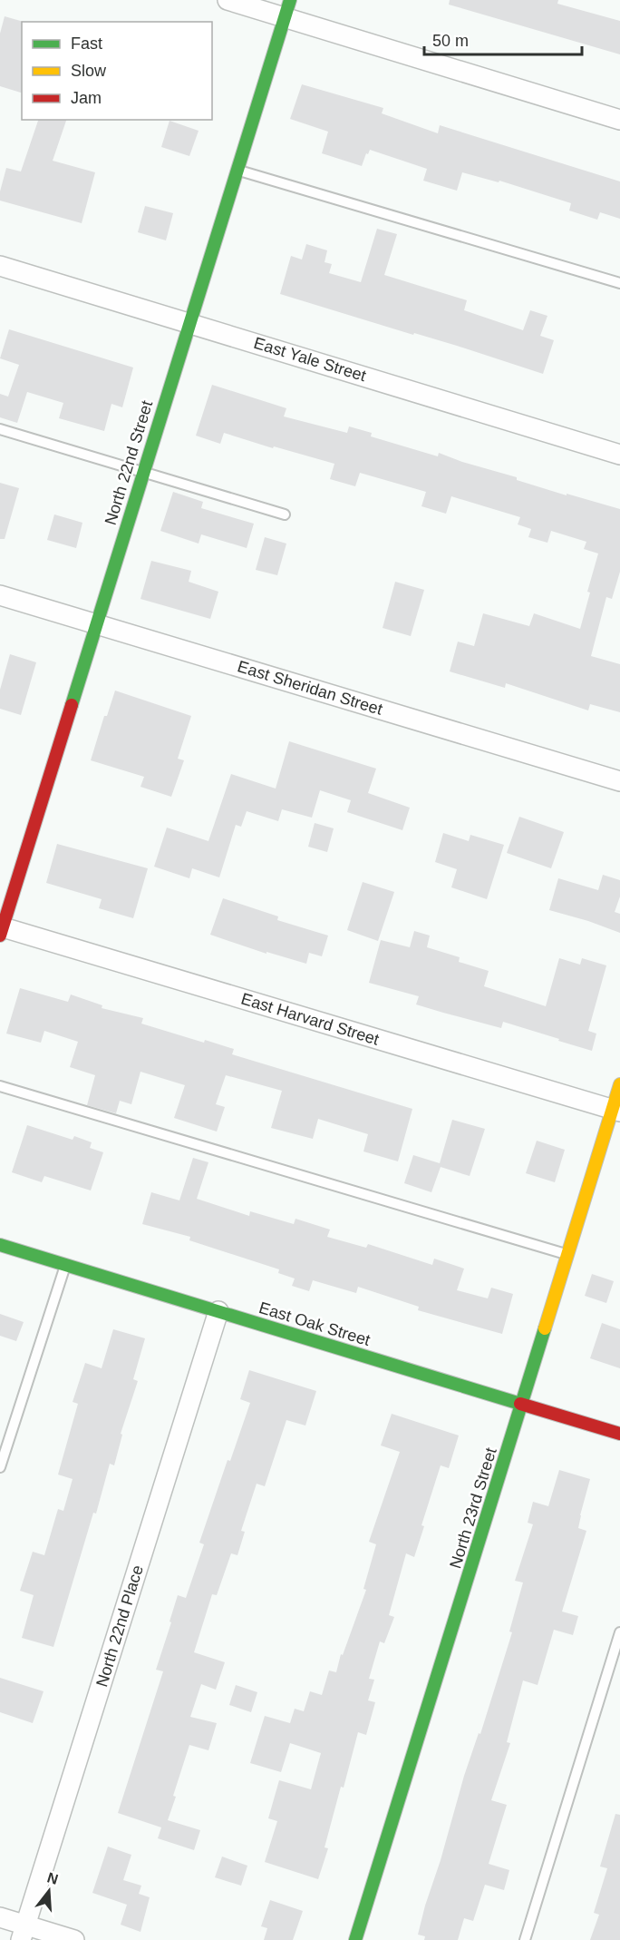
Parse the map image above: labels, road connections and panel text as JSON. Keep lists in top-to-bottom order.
{
  "streets": {
    "street": [
      "East Yale Street",
      "North 22nd Street",
      "East Sheridan Street",
      "East Harvard Street",
      "East Oak Street",
      "North 23rd Street",
      "North 22nd Place"
    ]
  },
  "crossings": [
    ["East Yale Street", "North 22nd Street"],
    ["North 22nd Street", "East Sheridan Street"],
    ["North 22nd Street", "East Harvard Street"],
    ["East Harvard Street", "North 23rd Street"],
    ["East Oak Street", "North 23rd Street"],
    ["East Oak Street", "North 22nd Place"]
  ],
  "legend": ["Fast", "Slow", "Jam"],
  "scale_bar": "50 m",
  "north": "top"
}
